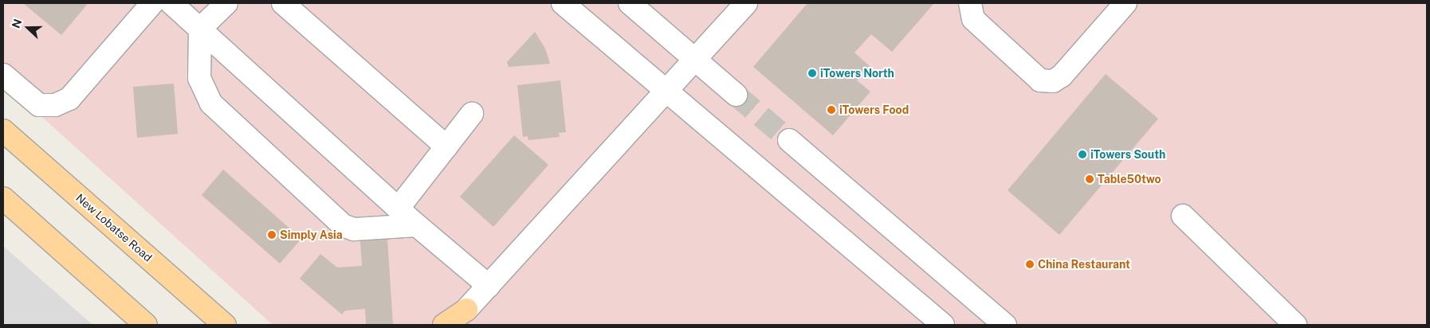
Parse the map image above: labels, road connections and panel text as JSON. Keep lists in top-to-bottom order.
{
  "streets": {
    "main road": ["New Lobatse Road"]
  },
  "places": [
    "iTowers North",
    "iTowers Food",
    "iTowers South",
    "Table50two",
    "Simply Asia",
    "China Restaurant"
  ],
  "north": "left"
}
